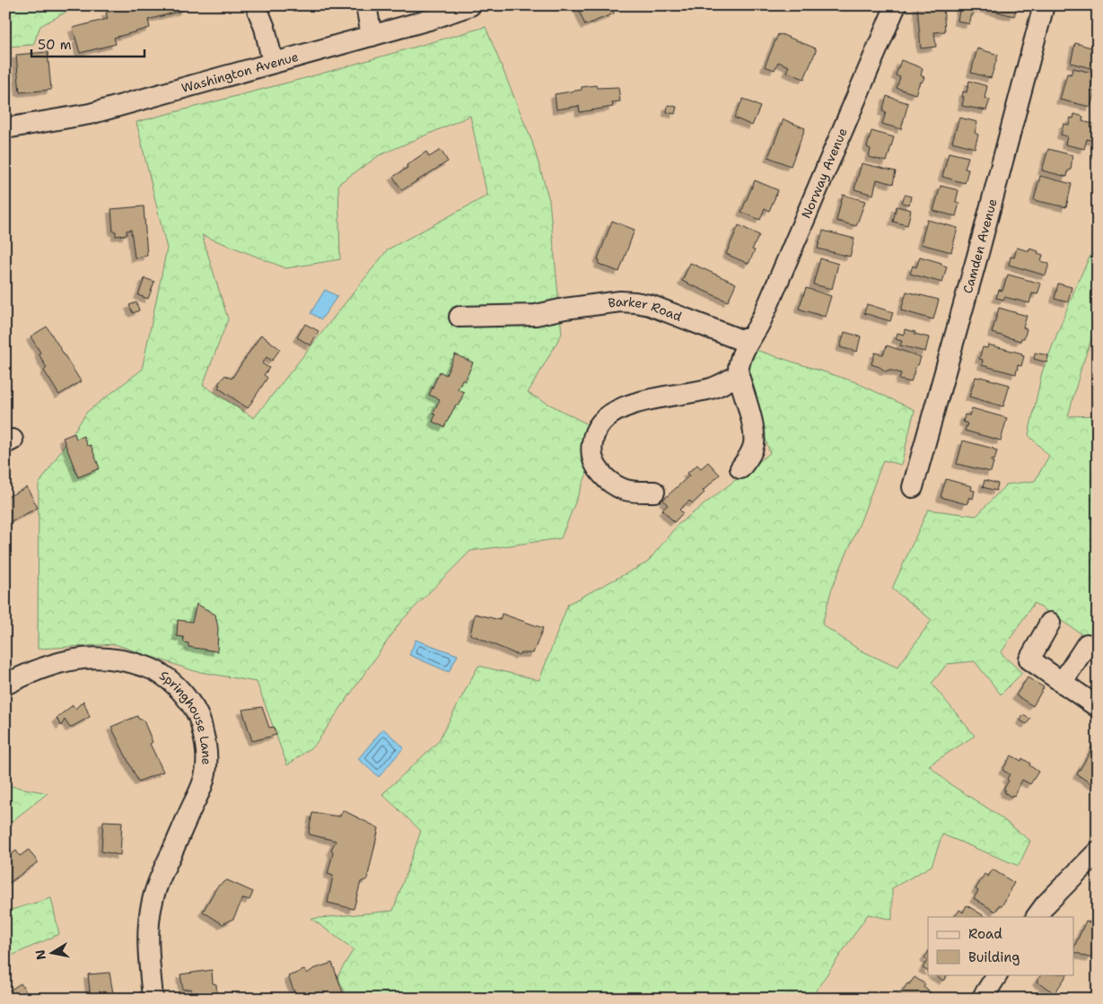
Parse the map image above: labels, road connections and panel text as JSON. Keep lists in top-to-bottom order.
{
  "streets": {
    "street": [
      "Washington Avenue",
      "Norway Avenue",
      "Camden Avenue",
      "Barker Road",
      "Springhouse Lane"
    ]
  },
  "crossings": [
    ["Norway Avenue", "Barker Road"]
  ],
  "legend": ["Road", "Building"],
  "scale_bar": "50 m",
  "north": "left"
}
